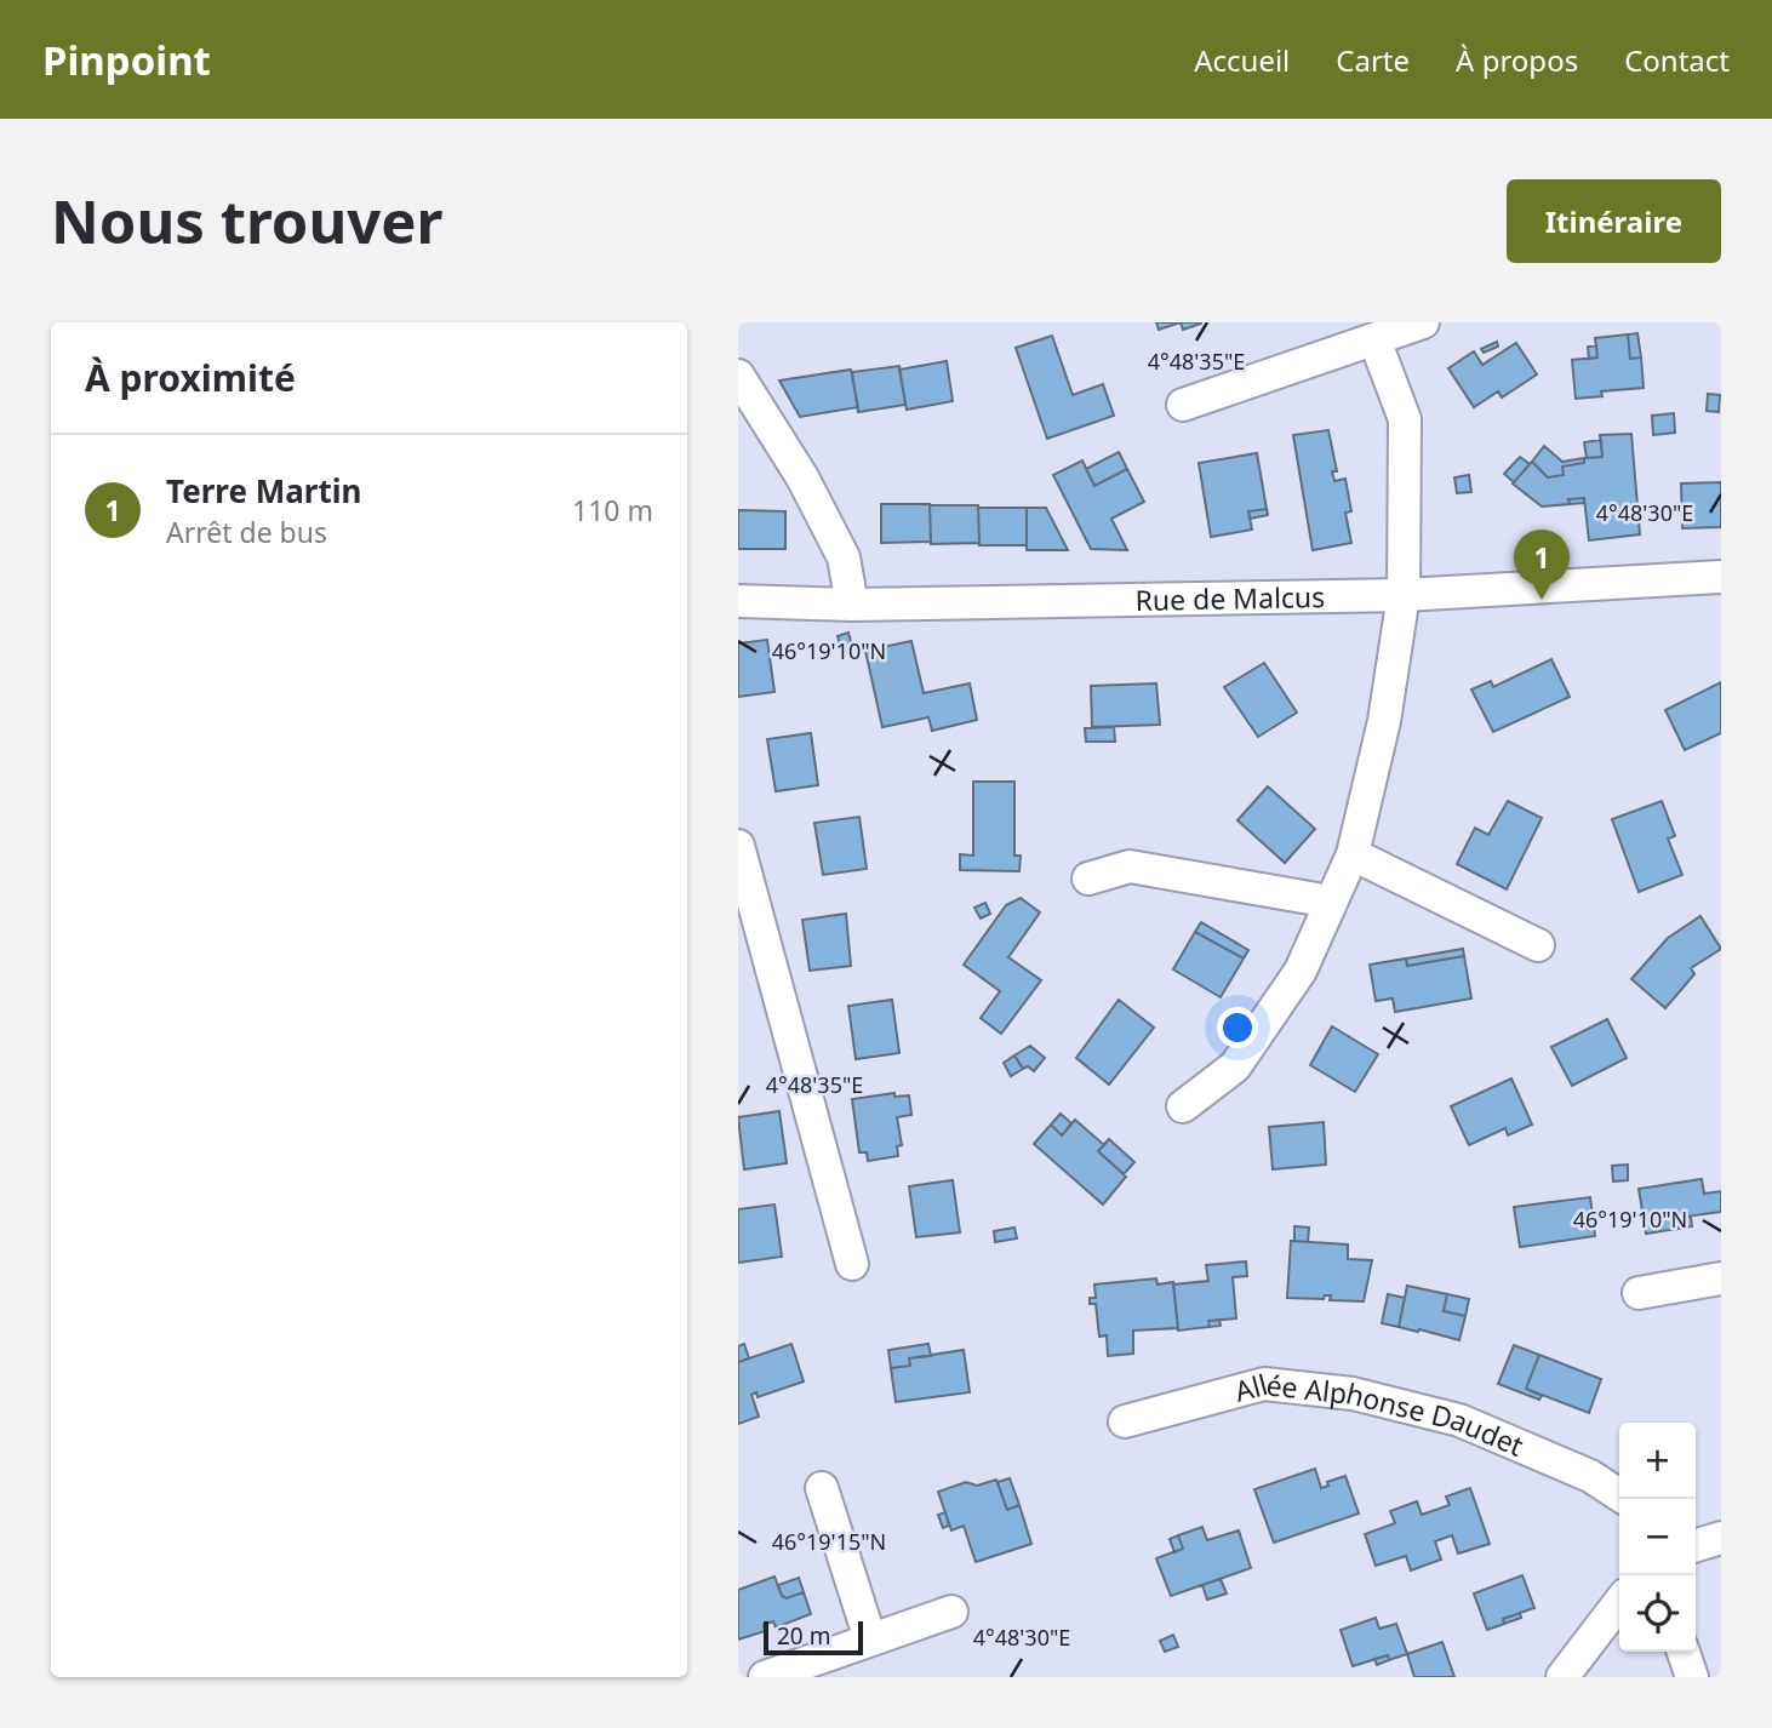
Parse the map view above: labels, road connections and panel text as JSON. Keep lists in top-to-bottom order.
{
  "streets": {
    "street": ["Rue de Malcus", "Allée Alphonse Daudet"]
  },
  "scale_bar": "20 m",
  "page": {
    "header": "Pinpoint",
    "nav": [
      "Accueil",
      "Carte",
      "À propos",
      "Contact"
    ],
    "buttons": "Itinéraire",
    "title": "Nous trouver",
    "heading": "À proximité",
    "list": [
      {
        "mark": "1",
        "name": "Terre Martin",
        "note": "Arrêt de bus",
        "value": "110 m"
      }
    ],
    "pins": "1",
    "map_buttons": ["+", "−"],
    "scale": "20 m"
  },
  "coordinates": [
    "4°48'35\"E",
    "4°48'30\"E",
    "46°19'10\"N",
    "46°19'15\"N"
  ]
}
